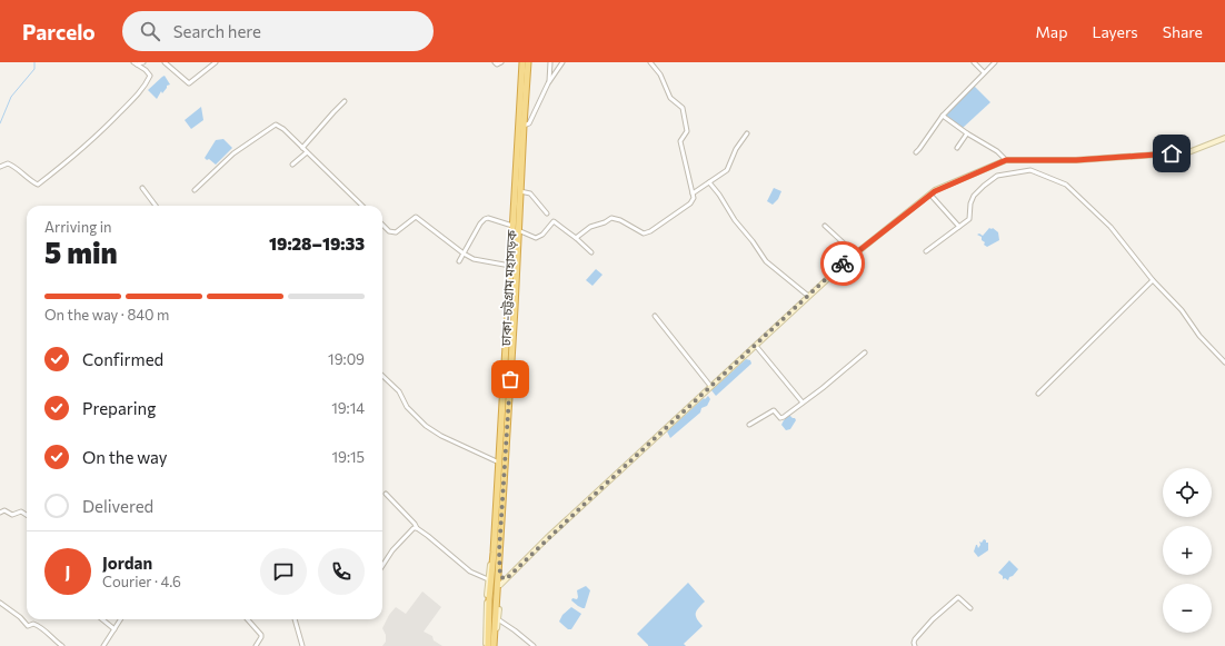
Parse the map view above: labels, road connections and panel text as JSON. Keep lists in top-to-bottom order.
{
  "streets": {
    "highway": ["ঢাকা-চট্টগ্রাম মহাসড়ক"]
  },
  "page": {
    "header": "Parcelo",
    "search": "Search here",
    "nav": ["Map", "Layers", "Share"],
    "heading": ["5 min", "Arriving in", "19:28–19:33"],
    "panel": ["Jordan", "Courier · 4.6"],
    "bar": "On the way · 840 m",
    "list": [
      ["Confirmed", "19:09"],
      ["Preparing", "19:14"],
      ["On the way", "19:15"],
      "Delivered"
    ],
    "map_buttons": ["+", "−"],
    "round": "J"
  }
}
